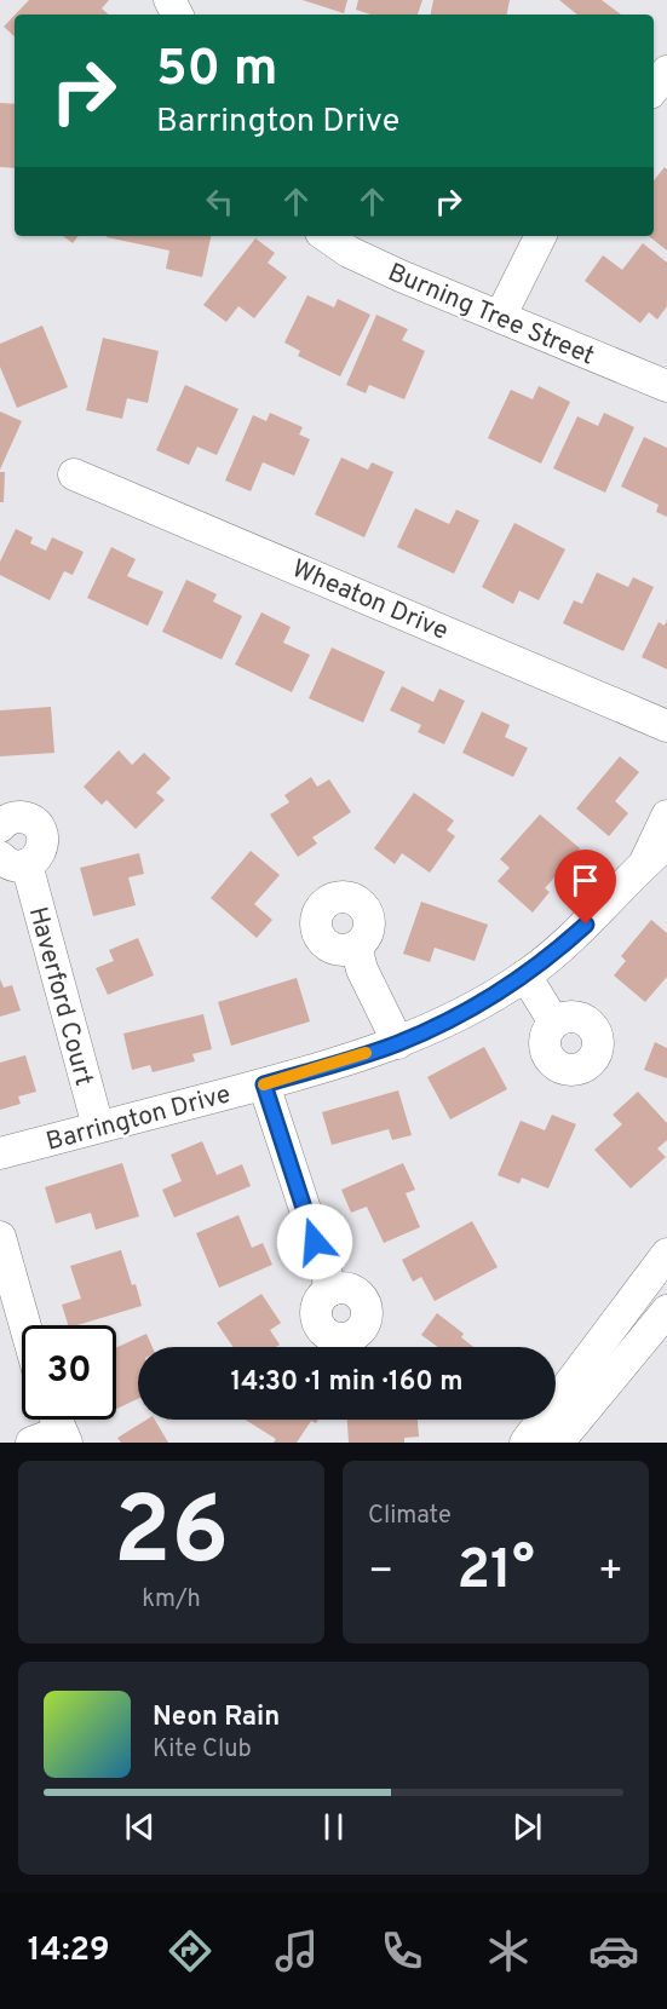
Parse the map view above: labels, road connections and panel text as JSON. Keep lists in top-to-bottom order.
{
  "streets": {
    "street": [
      "Burning Tree Street",
      "Wheaton Drive",
      "Haverford Court",
      "Barrington Drive"
    ]
  },
  "crossings": [
    ["Haverford Court", "Barrington Drive"]
  ],
  "page": {
    "turn": ["50 m", "Barrington Drive"],
    "limit": "30",
    "trip": "14:30 · 1 min · 160 m",
    "tile": [
      ["26", "km/h"],
      "Climate"
    ],
    "heat": ["−", "21°", "+"],
    "song": ["Neon Rain", "Kite Club"],
    "tabs": "14:29"
  }
}
